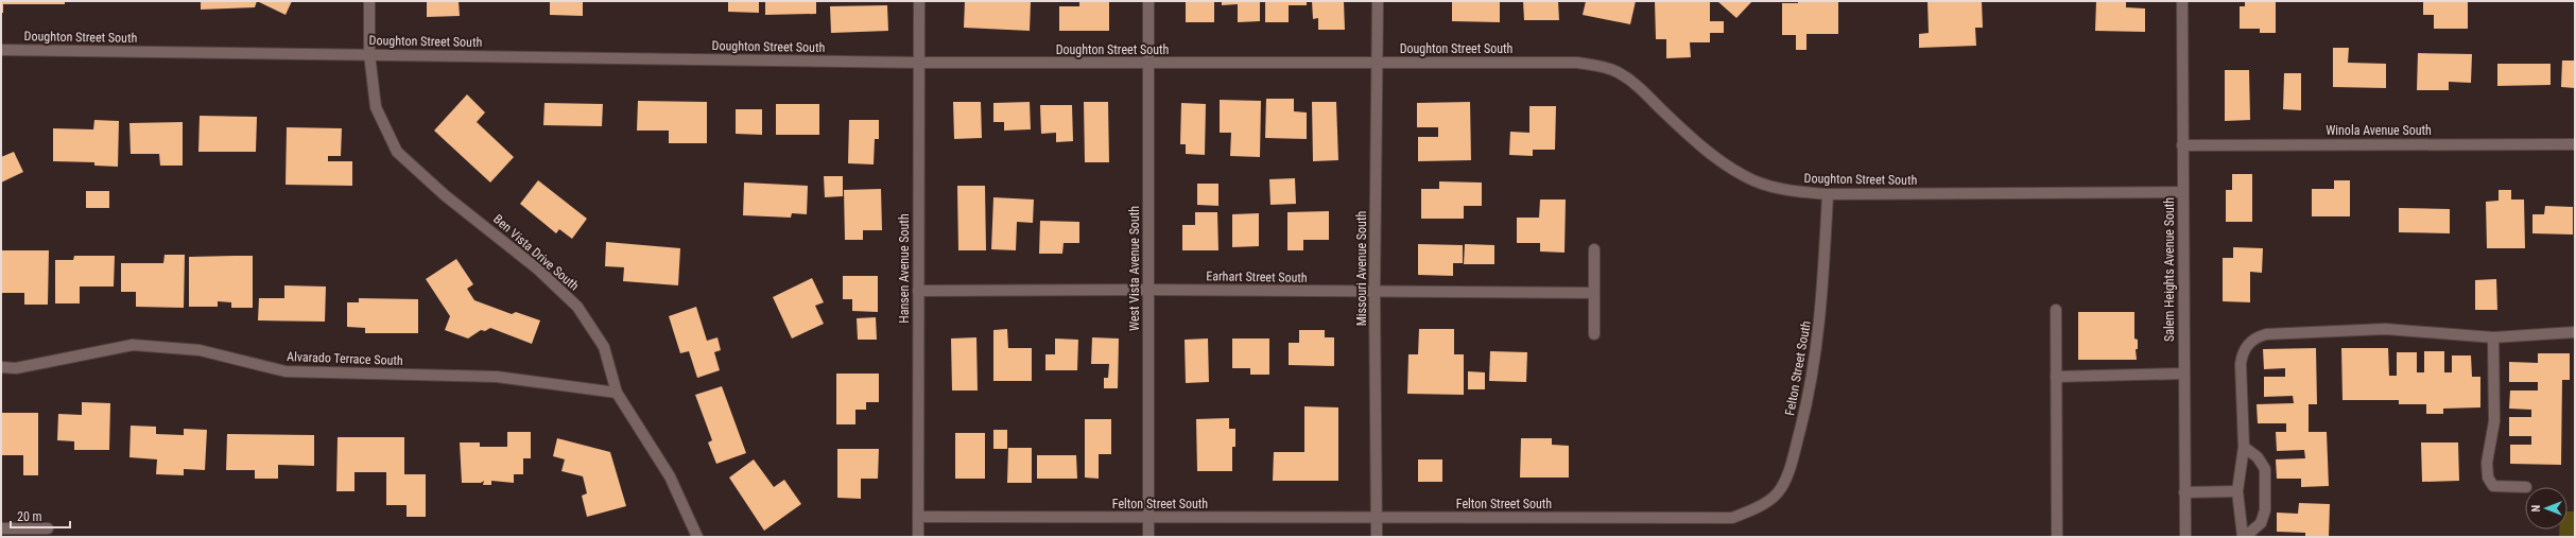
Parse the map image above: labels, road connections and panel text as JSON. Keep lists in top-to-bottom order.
{
  "streets": {
    "street": [
      "Doughton Street South",
      "Winola Avenue South",
      "Ben Vista Drive South",
      "Hansen Avenue South",
      "West Vista Avenue South",
      "Missouri Avenue South",
      "Salem Heights Avenue South",
      "Earhart Street South",
      "Alvarado Terrace South",
      "Felton Street South"
    ]
  },
  "crossings": [
    ["Doughton Street South", "Ben Vista Drive South"],
    ["Doughton Street South", "Hansen Avenue South"],
    ["Doughton Street South", "West Vista Avenue South"],
    ["Doughton Street South", "Missouri Avenue South"],
    ["Doughton Street South", "Salem Heights Avenue South"],
    ["Doughton Street South", "Felton Street South"],
    ["Winola Avenue South", "Salem Heights Avenue South"],
    ["Ben Vista Drive South", "Alvarado Terrace South"],
    ["Hansen Avenue South", "Earhart Street South"],
    ["Hansen Avenue South", "Felton Street South"],
    ["West Vista Avenue South", "Earhart Street South"],
    ["West Vista Avenue South", "Felton Street South"],
    ["Missouri Avenue South", "Earhart Street South"],
    ["Missouri Avenue South", "Felton Street South"]
  ],
  "scale_bar": "20 m",
  "north": "left"
}
